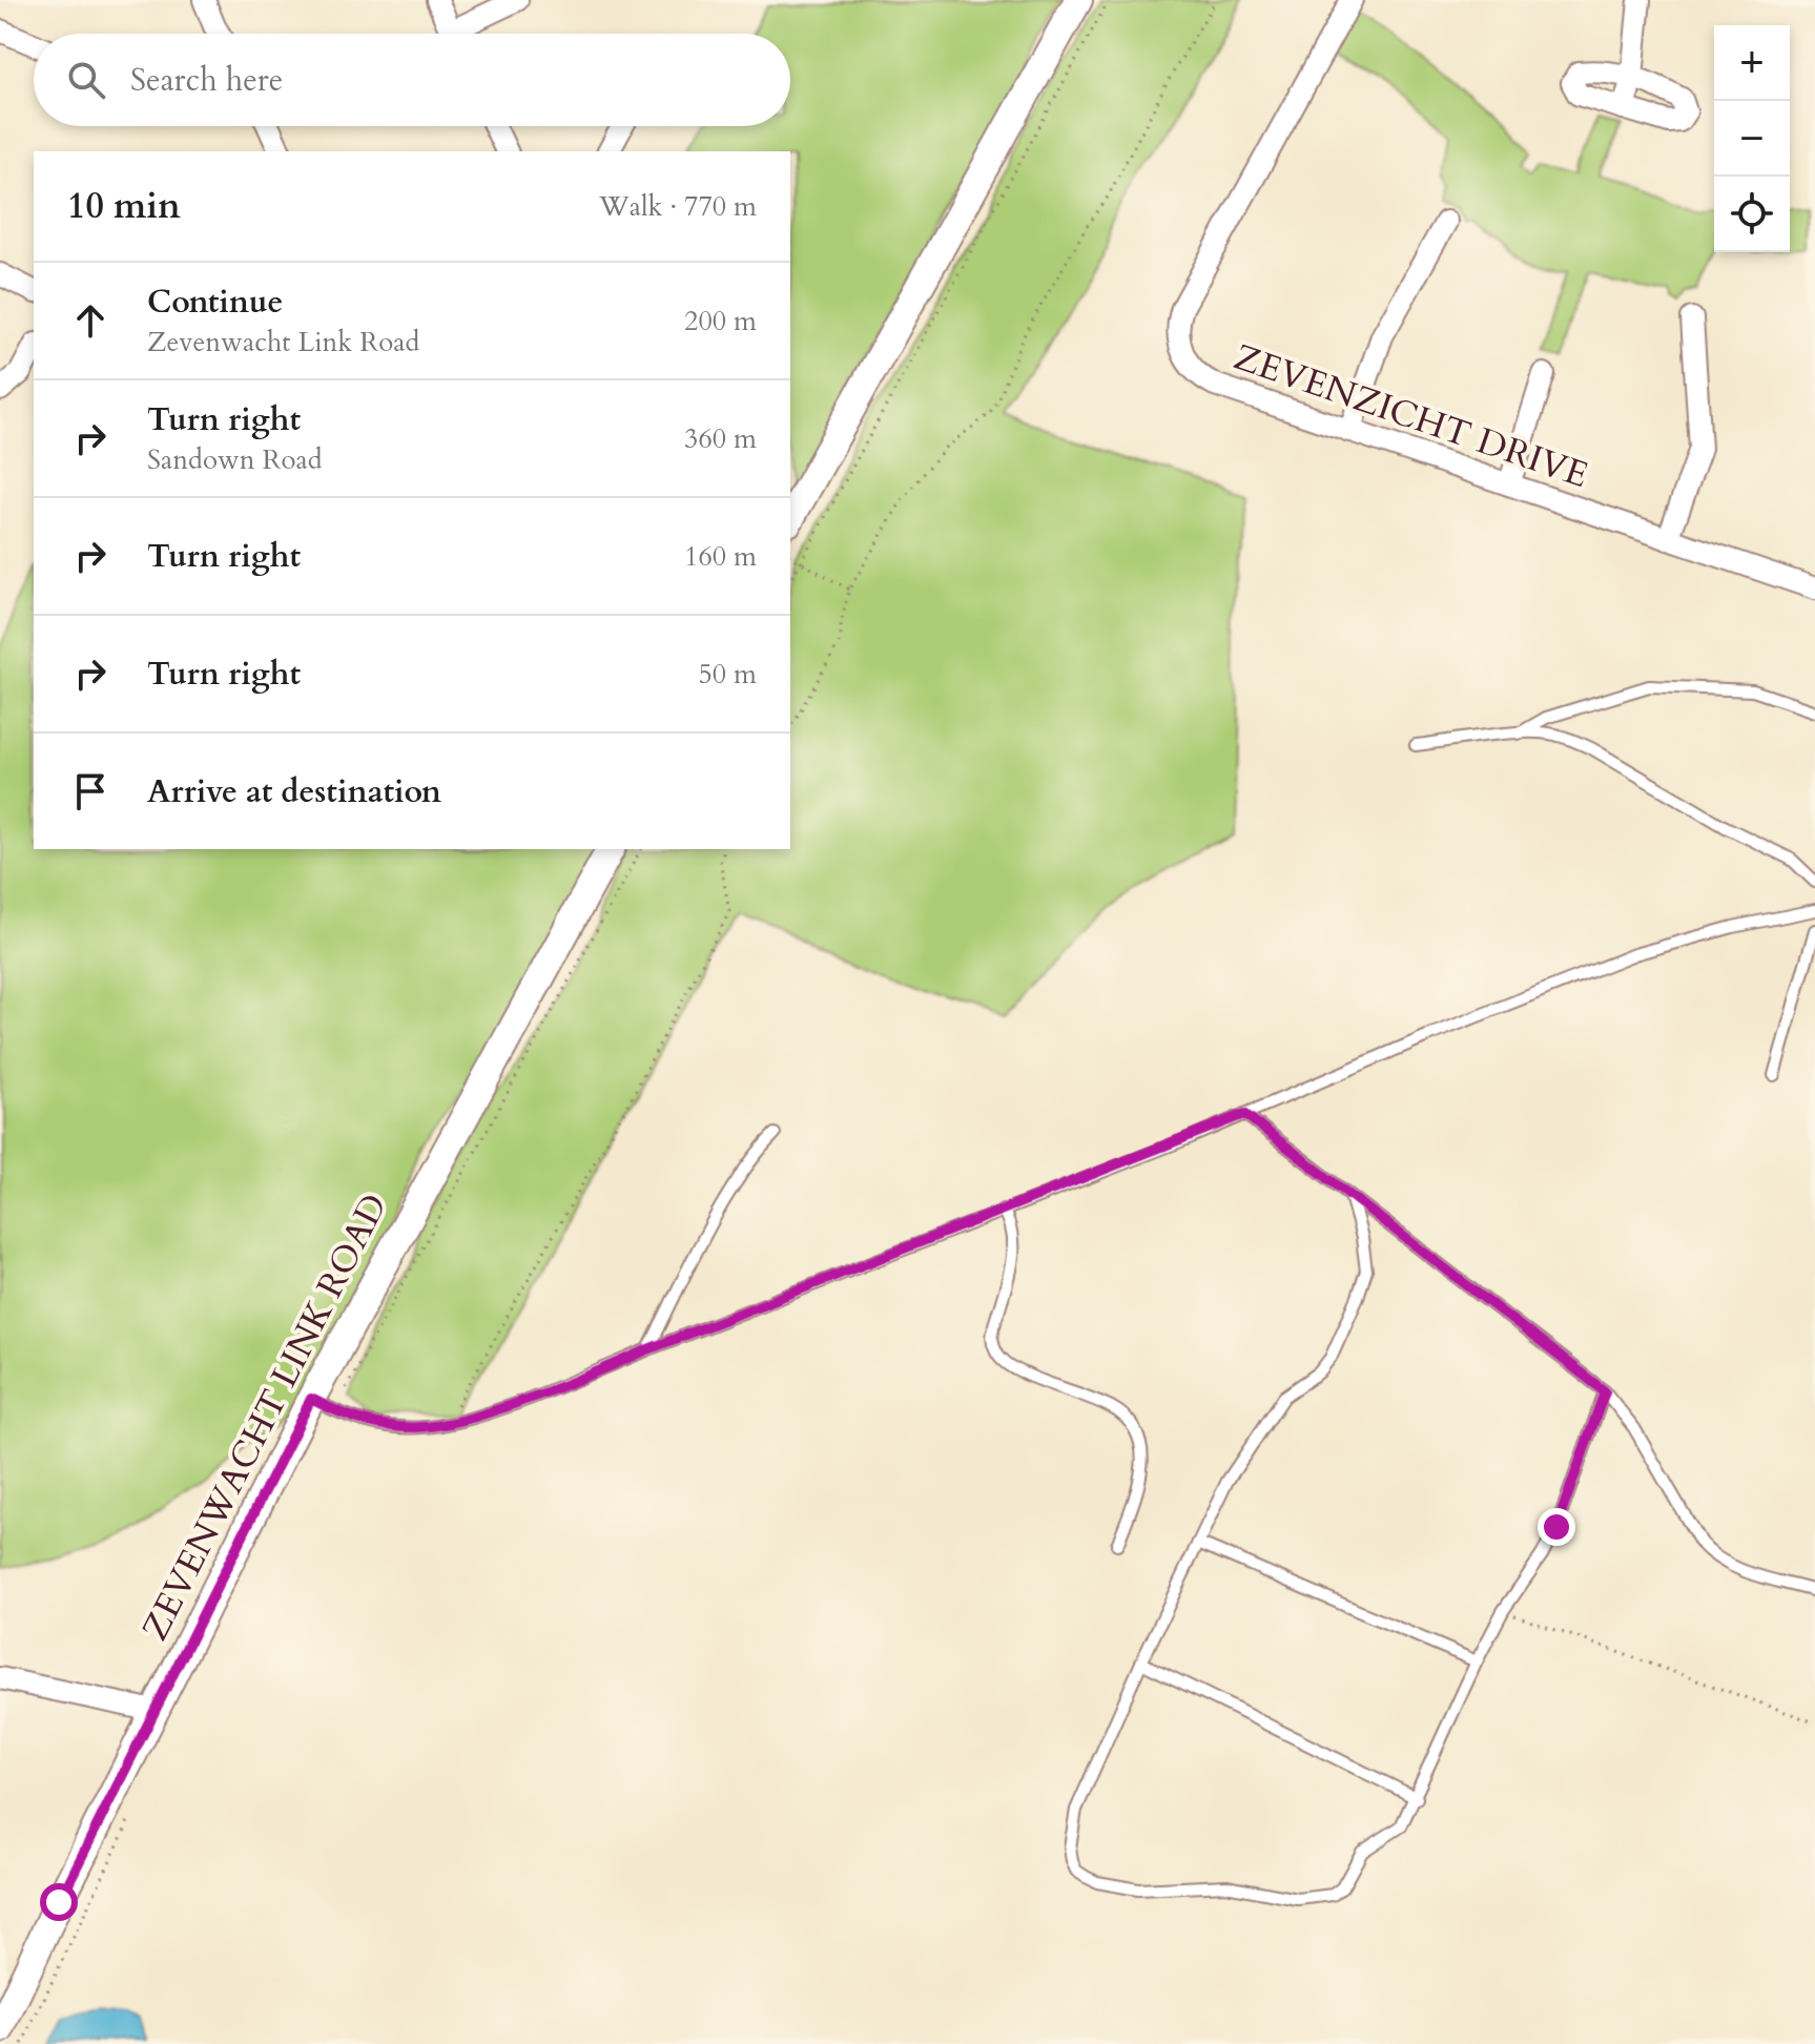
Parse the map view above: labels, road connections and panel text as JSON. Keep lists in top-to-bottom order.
{
  "streets": {
    "street": ["ZEVENZICHT DRIVE", "ZEVENWACHT LINK ROAD"]
  },
  "page": {
    "map_buttons": ["+", "−"],
    "search": "Search here",
    "heading": ["10 min", "Walk · 770 m"],
    "list": [
      ["Continue", "Zevenwacht Link Road", "200 m"],
      ["Turn right", "Sandown Road", "360 m"],
      ["Turn right", "160 m"],
      ["Turn right", "50 m"],
      "Arrive at destination"
    ]
  }
}
